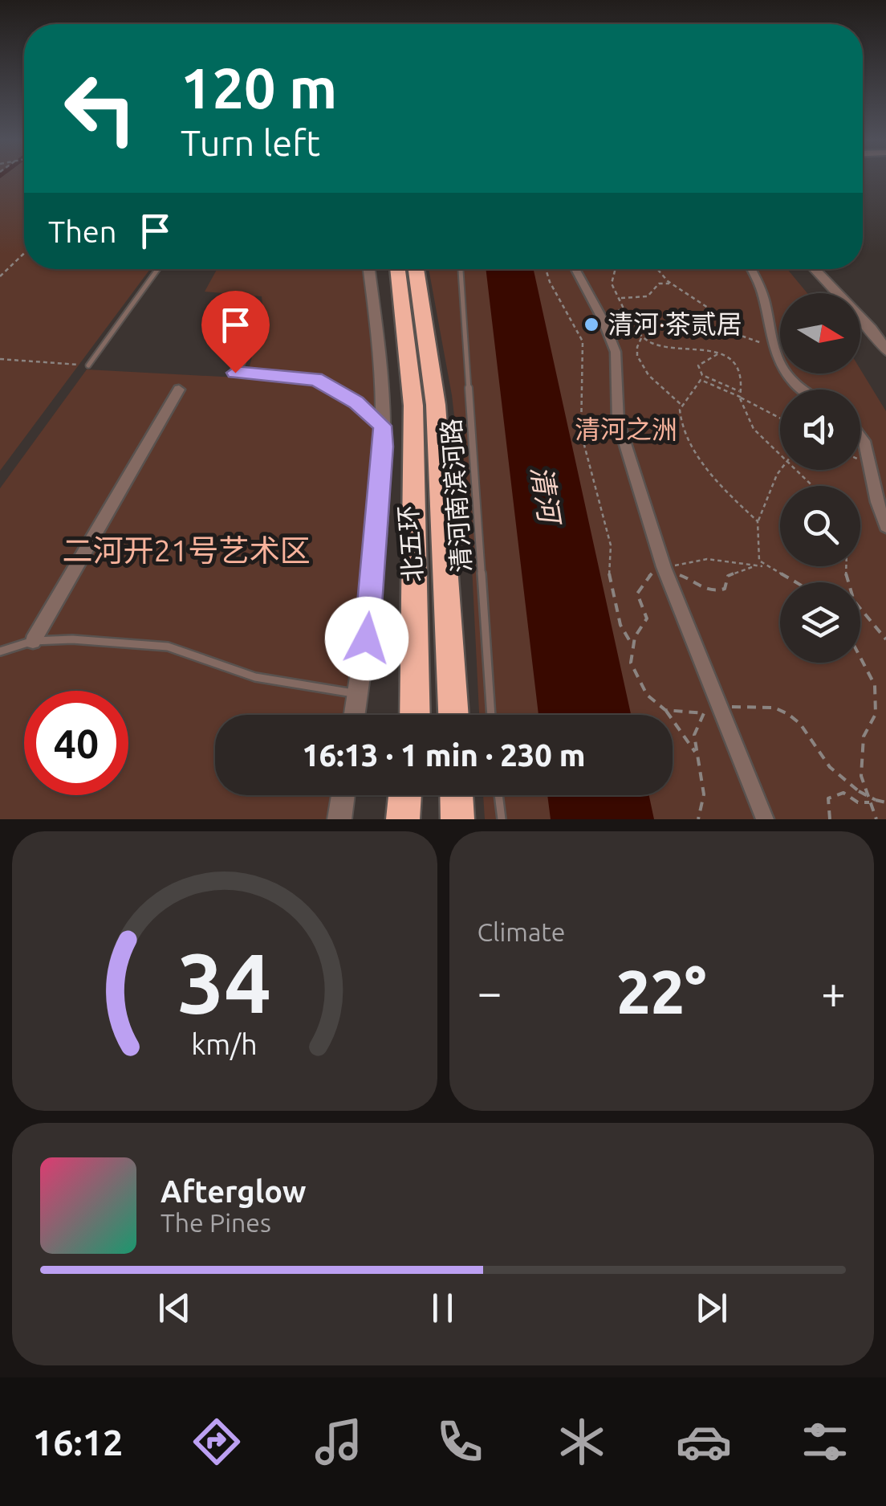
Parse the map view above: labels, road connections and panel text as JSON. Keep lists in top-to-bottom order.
{
  "streets": {
    "highway": ["北五环"],
    "lane": ["清河南滨河路"]
  },
  "water": ["清河"],
  "parks": ["清河之洲", "二河开21号艺术区"],
  "places": ["清河·茶贰居"],
  "north": "right",
  "page": {
    "turn": ["120 m", "Turn left"],
    "then": "Then",
    "limit": "40",
    "trip": "16:13 · 1 min · 230 m",
    "tile": "Climate",
    "heat": ["−", "22°", "+"],
    "song": ["Afterglow", "The Pines"],
    "tabs": "16:12",
    "gauge": ["34", "km/h"]
  }
}
